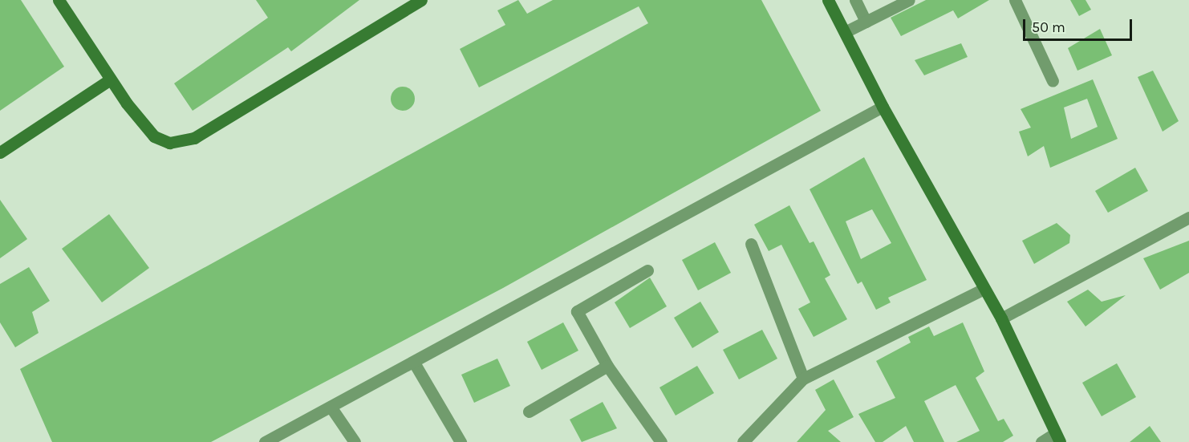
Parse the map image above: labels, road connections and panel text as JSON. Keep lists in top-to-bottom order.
{
  "scale_bar": "50 m"
}
